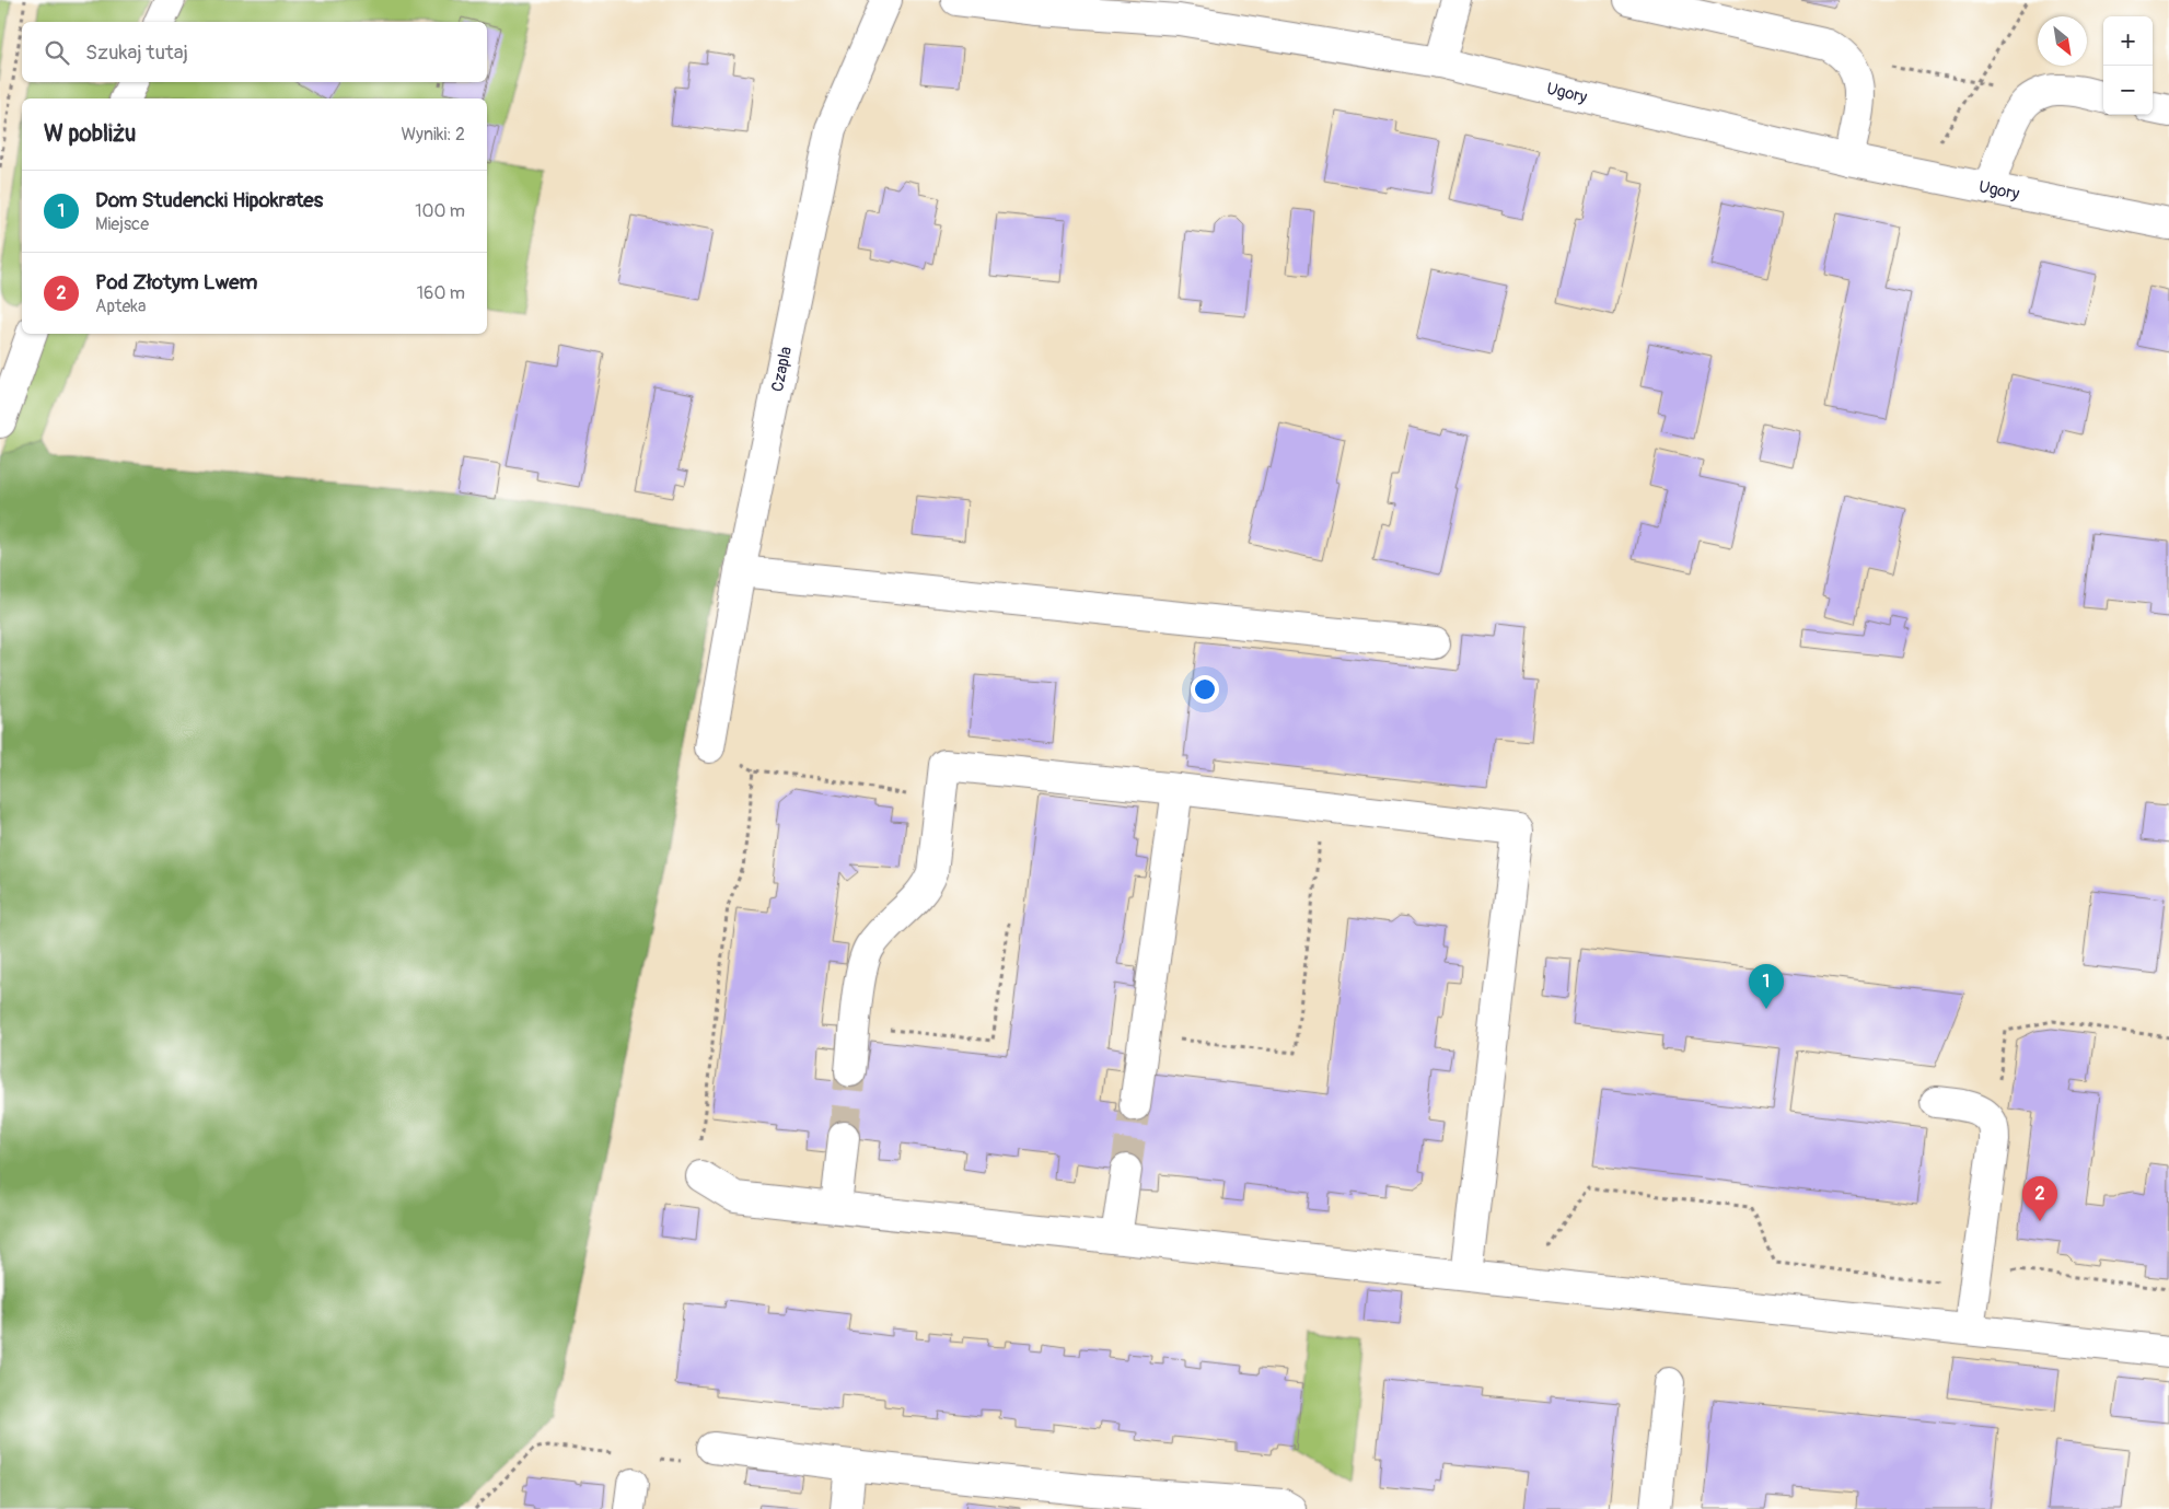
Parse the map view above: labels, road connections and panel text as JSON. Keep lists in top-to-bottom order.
{
  "streets": {
    "street": ["Ugory", "Czapla"]
  },
  "north": "bottom right",
  "page": {
    "map_buttons": ["+", "−"],
    "search": "Szukaj tutaj",
    "heading": ["W pobliżu", "Wyniki: 2"],
    "list": [
      {
        "mark": "1",
        "name": "Dom Studencki Hipokrates",
        "note": "Miejsce",
        "value": "100 m"
      },
      {
        "mark": "2",
        "name": "Pod Złotym Lwem",
        "note": "Apteka",
        "value": "160 m"
      }
    ],
    "pins": ["1", "2"]
  }
}
